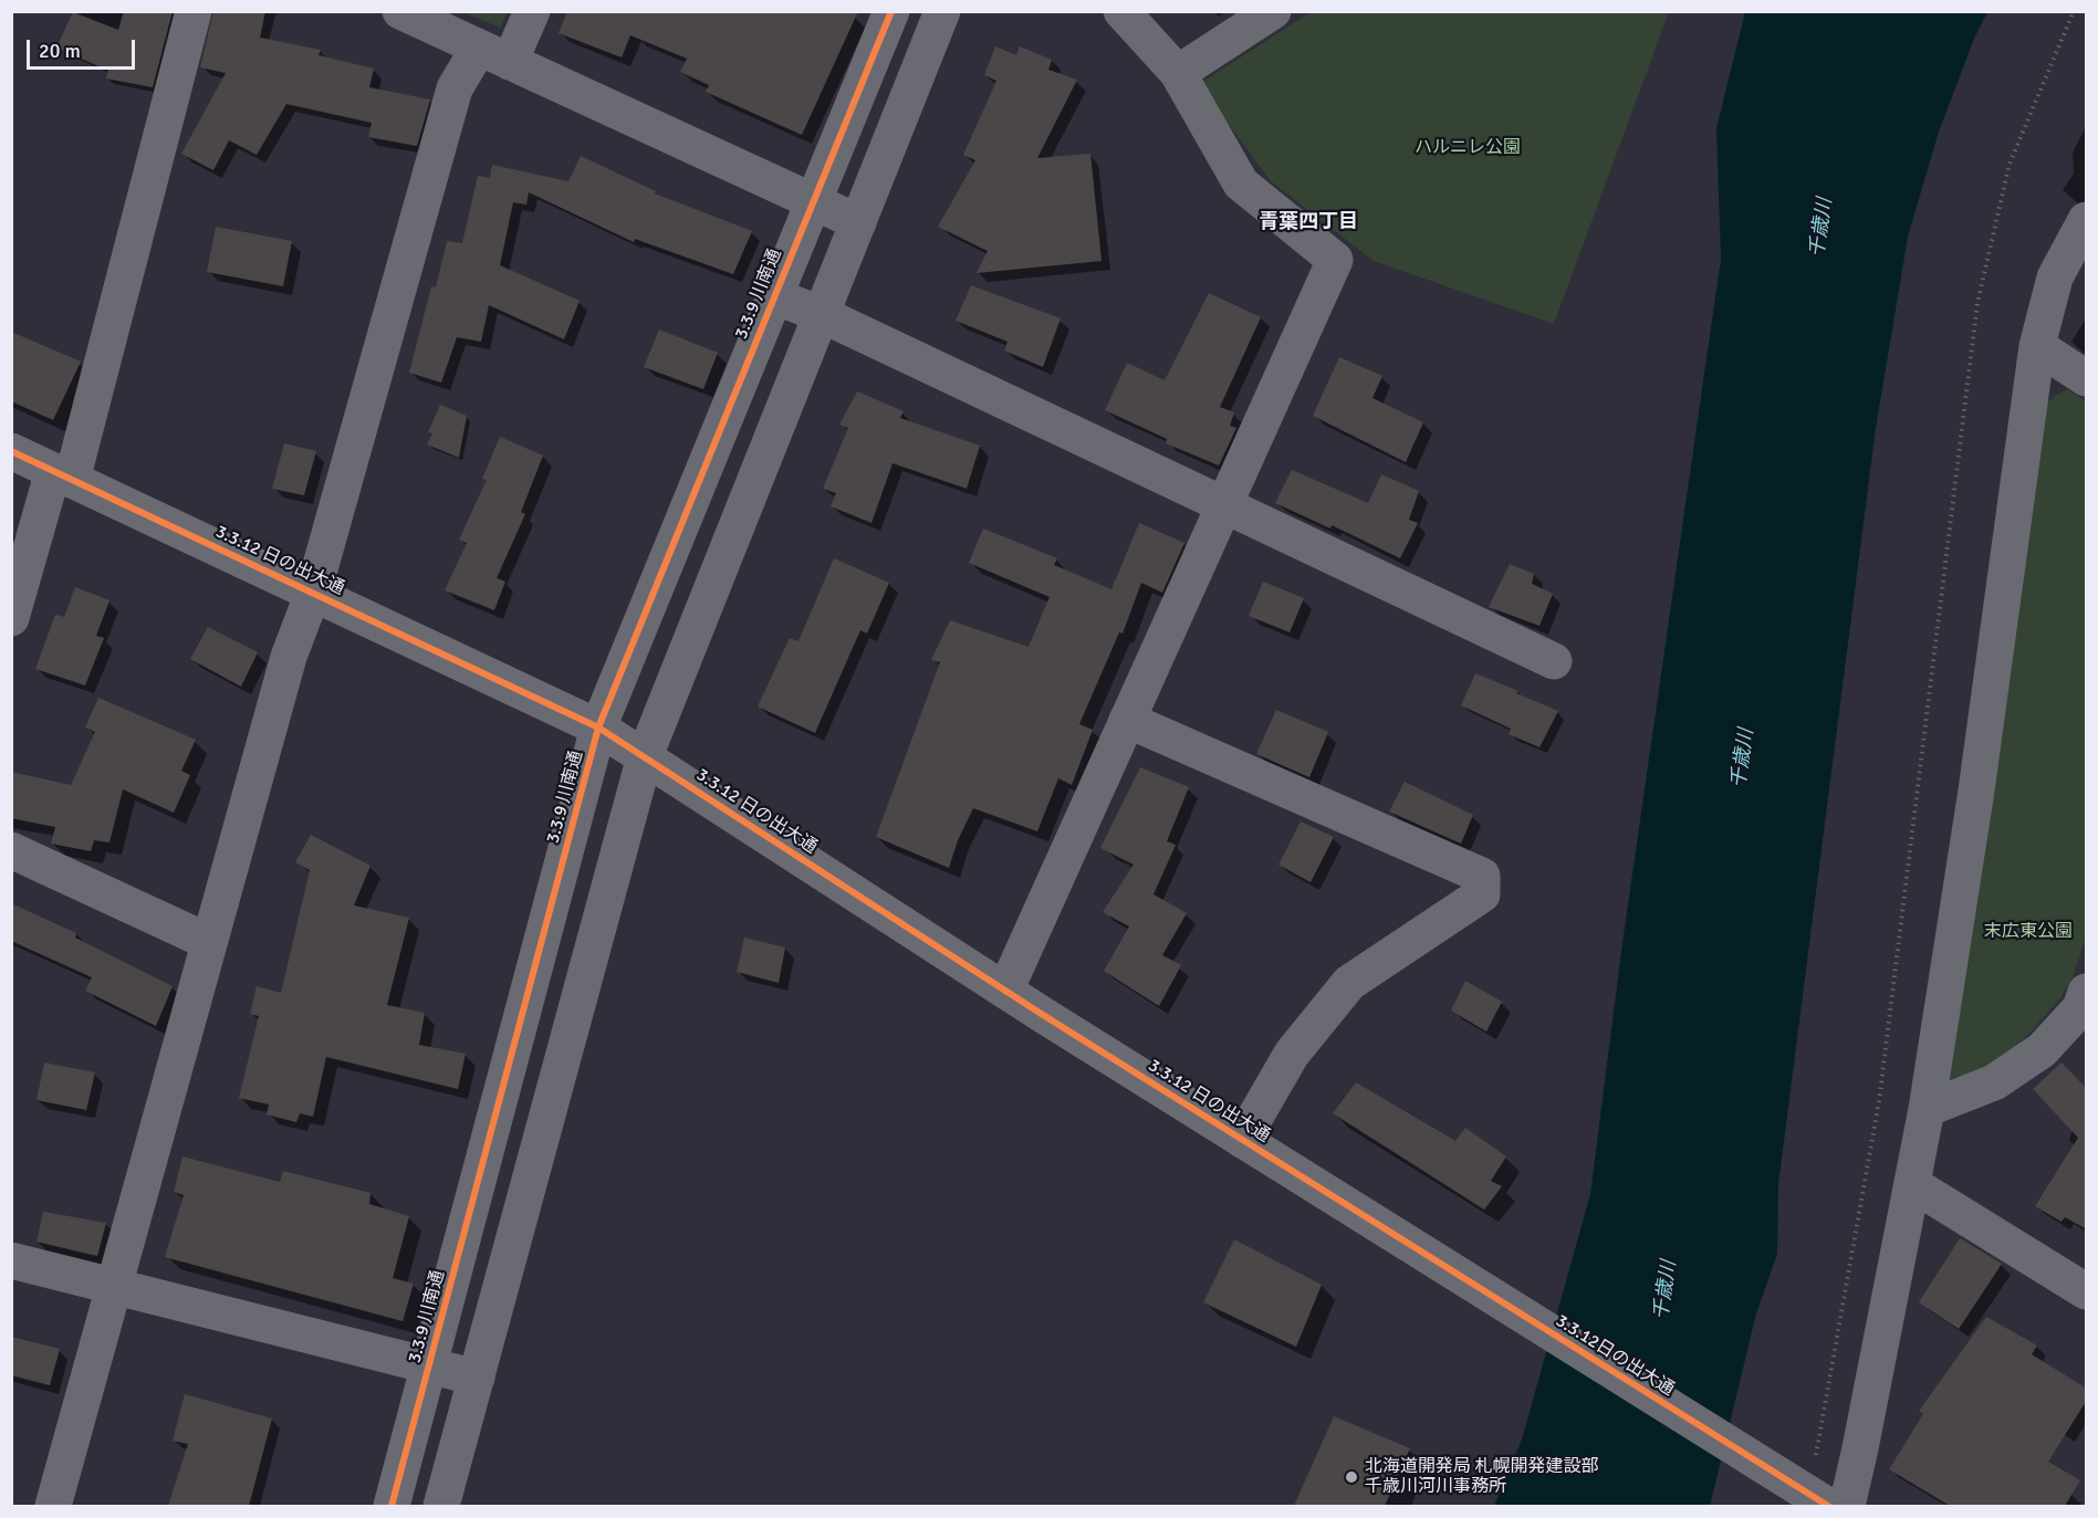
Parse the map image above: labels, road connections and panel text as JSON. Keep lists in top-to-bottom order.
{
  "streets": {
    "street": ["3.3.9 川南通", "3.3.12 日の出大通", "3.3.12日の出大通"]
  },
  "crossings": [
    ["3.3.9 川南通", "3.3.12 日の出大通"],
    ["3.3.12 日の出大通", "3.3.12日の出大通"]
  ],
  "districts": ["青葉四丁目"],
  "water": ["千歳川"],
  "parks": ["ハルニレ公園", "末広東公園"],
  "places": ["北海道開発局 札幌開発建設部 千歳川河川事務所"],
  "scale_bar": "20 m"
}
